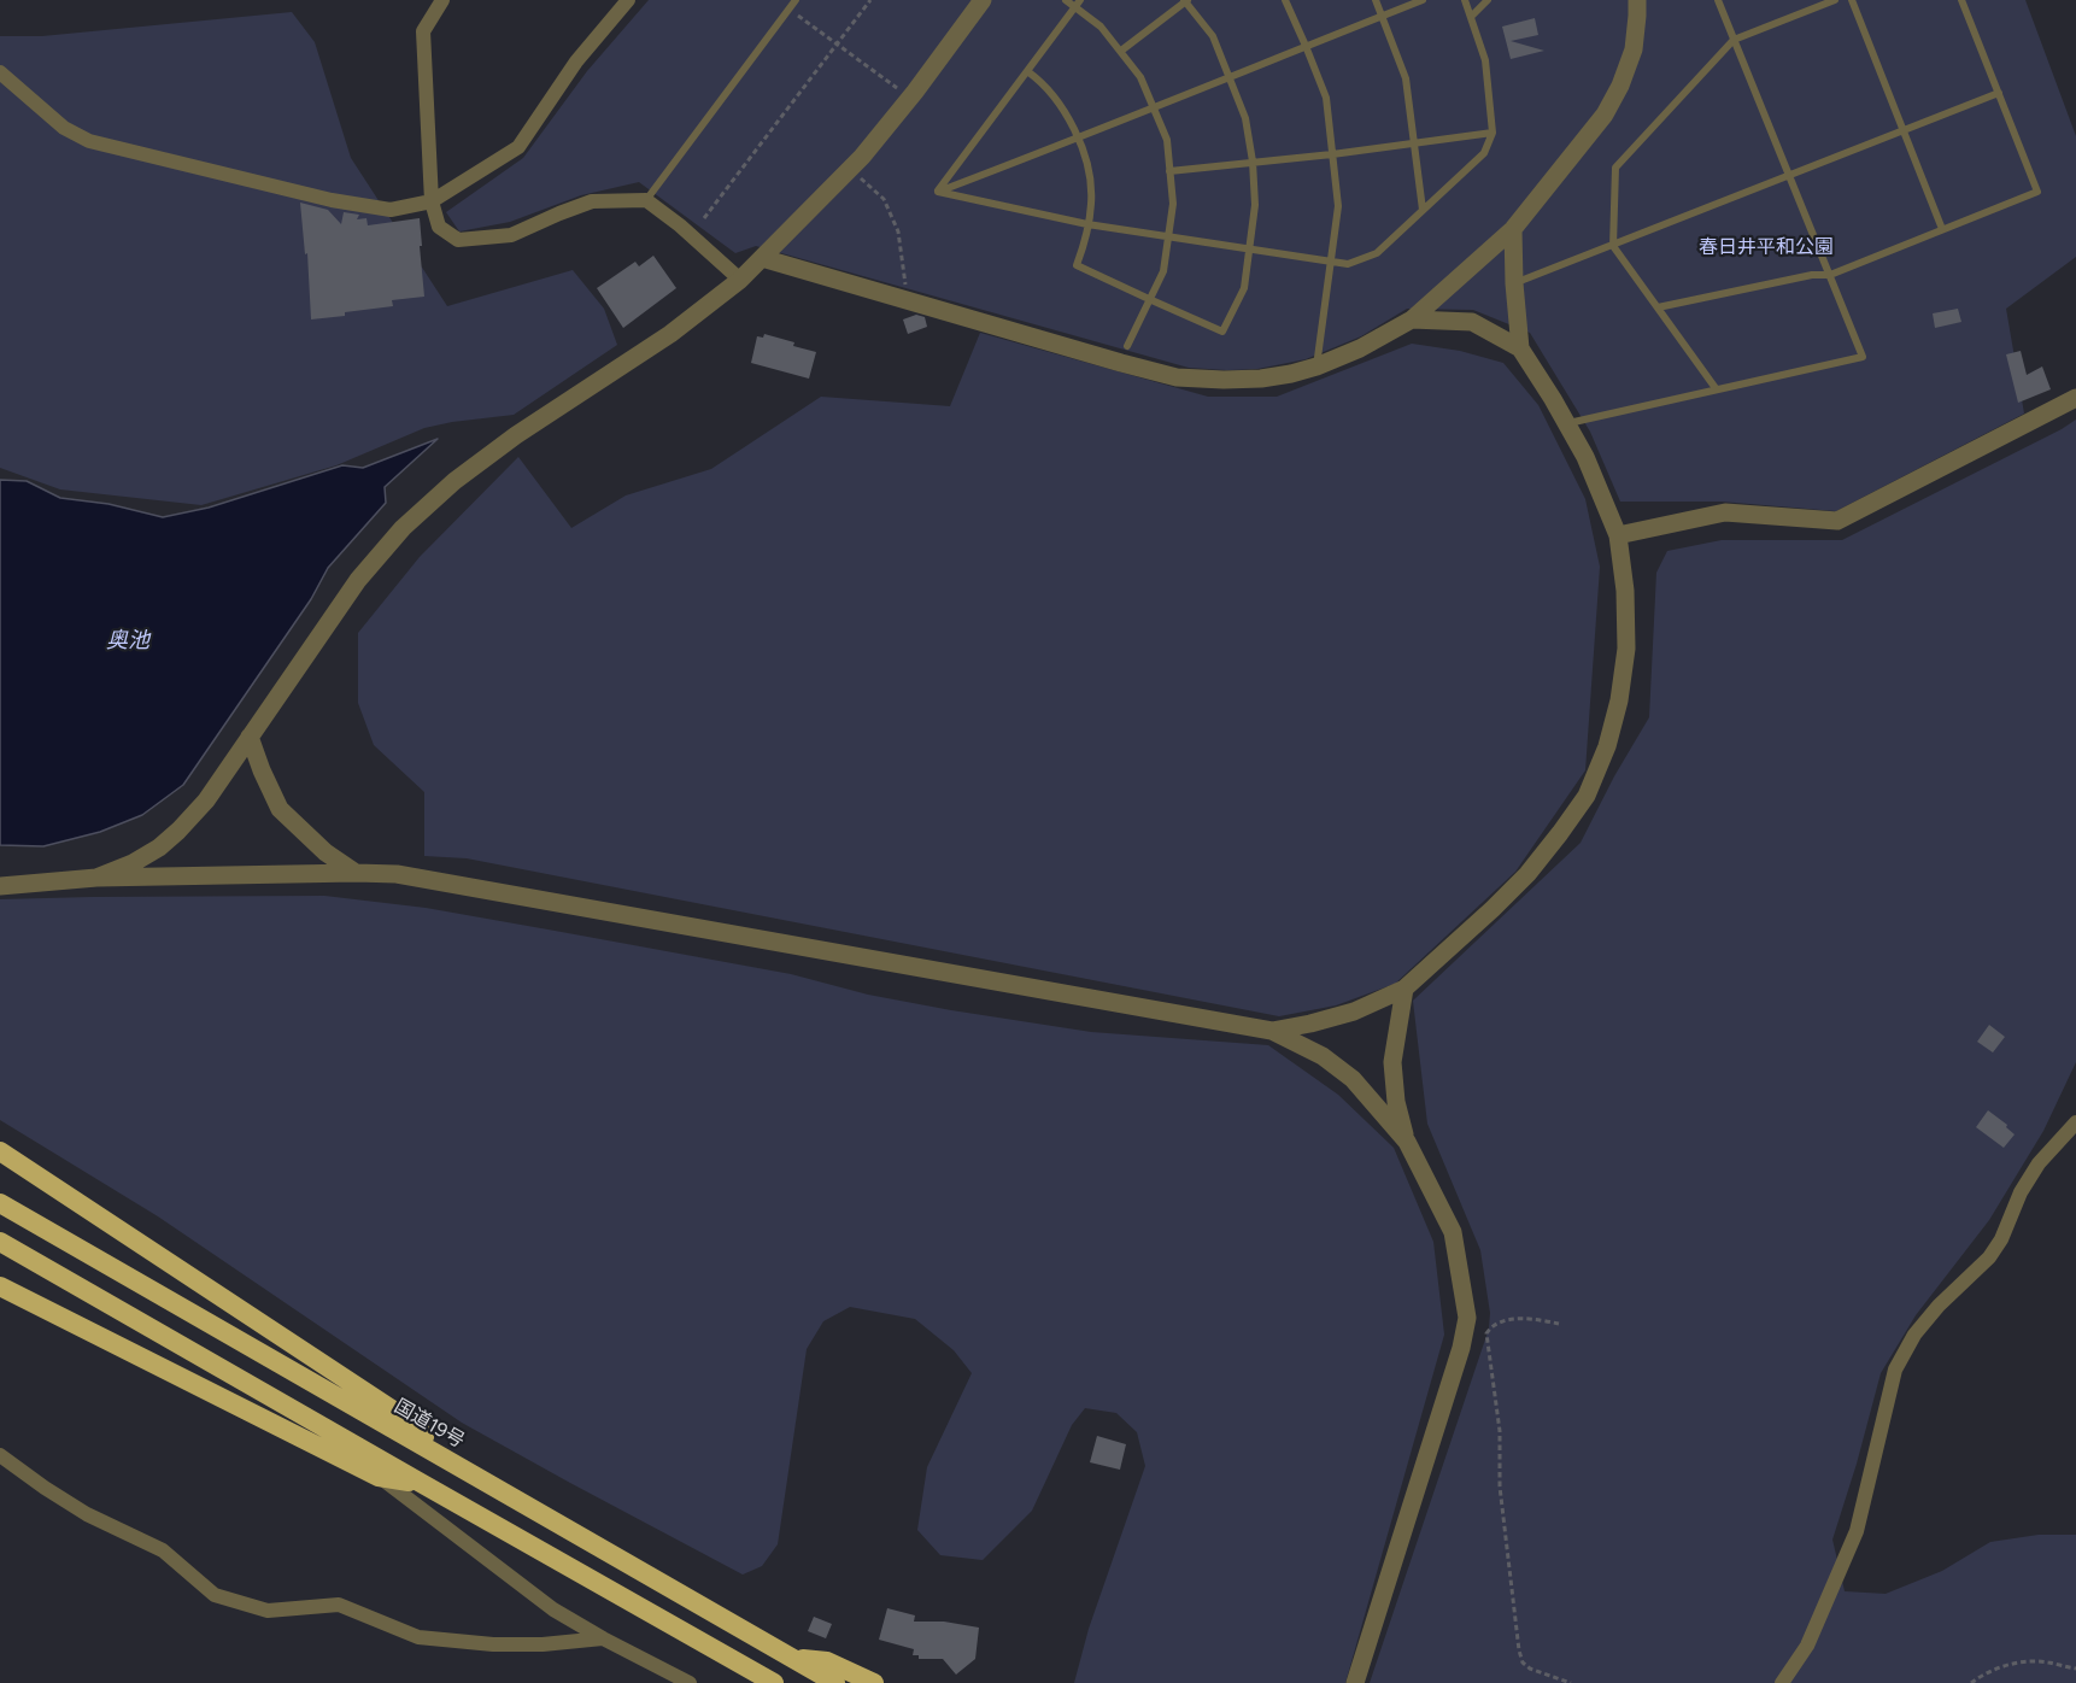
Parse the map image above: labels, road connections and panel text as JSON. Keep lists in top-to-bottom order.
{
  "streets": {
    "highway": ["国道19号"]
  },
  "water": ["奥池"],
  "parks": ["春日井平和公園"]
}
